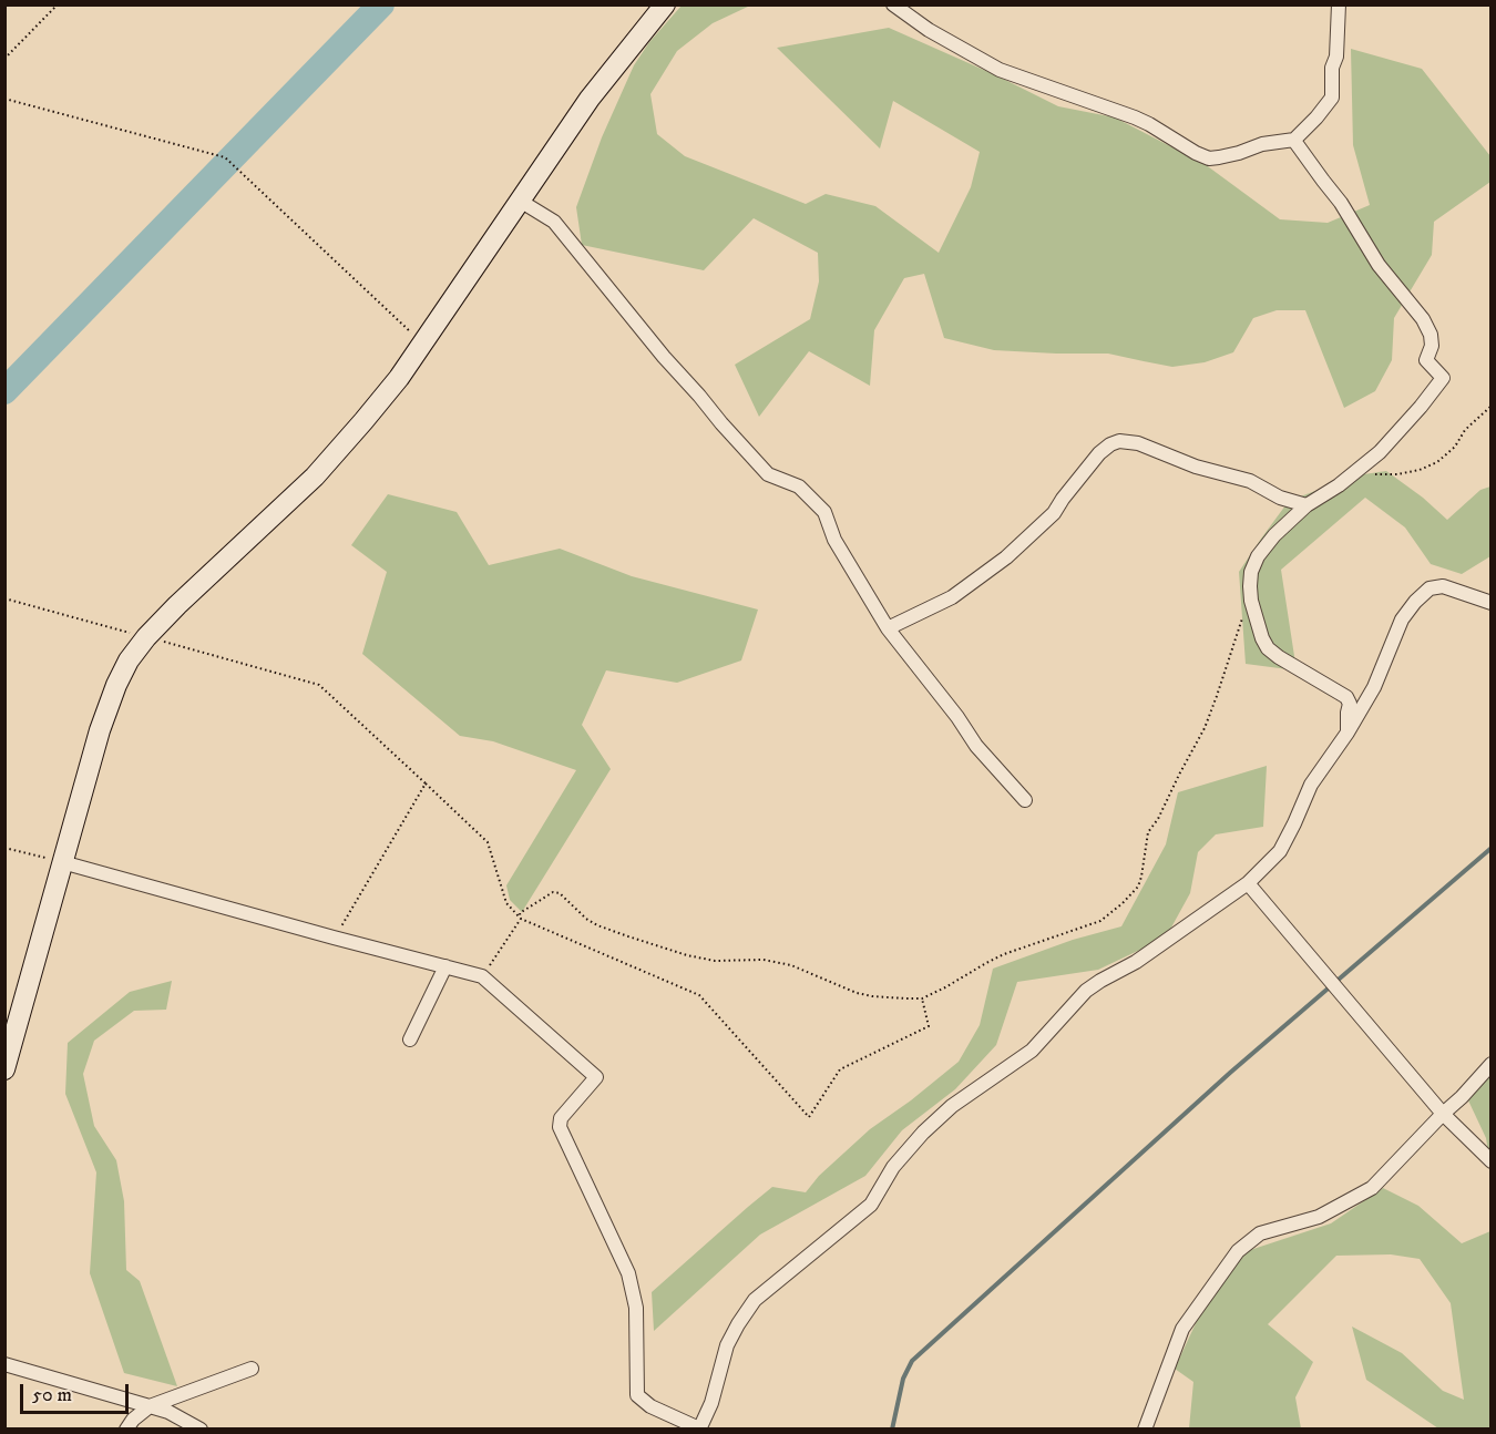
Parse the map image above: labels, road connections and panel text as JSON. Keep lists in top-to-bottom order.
{
  "scale_bar": "50 m"
}
